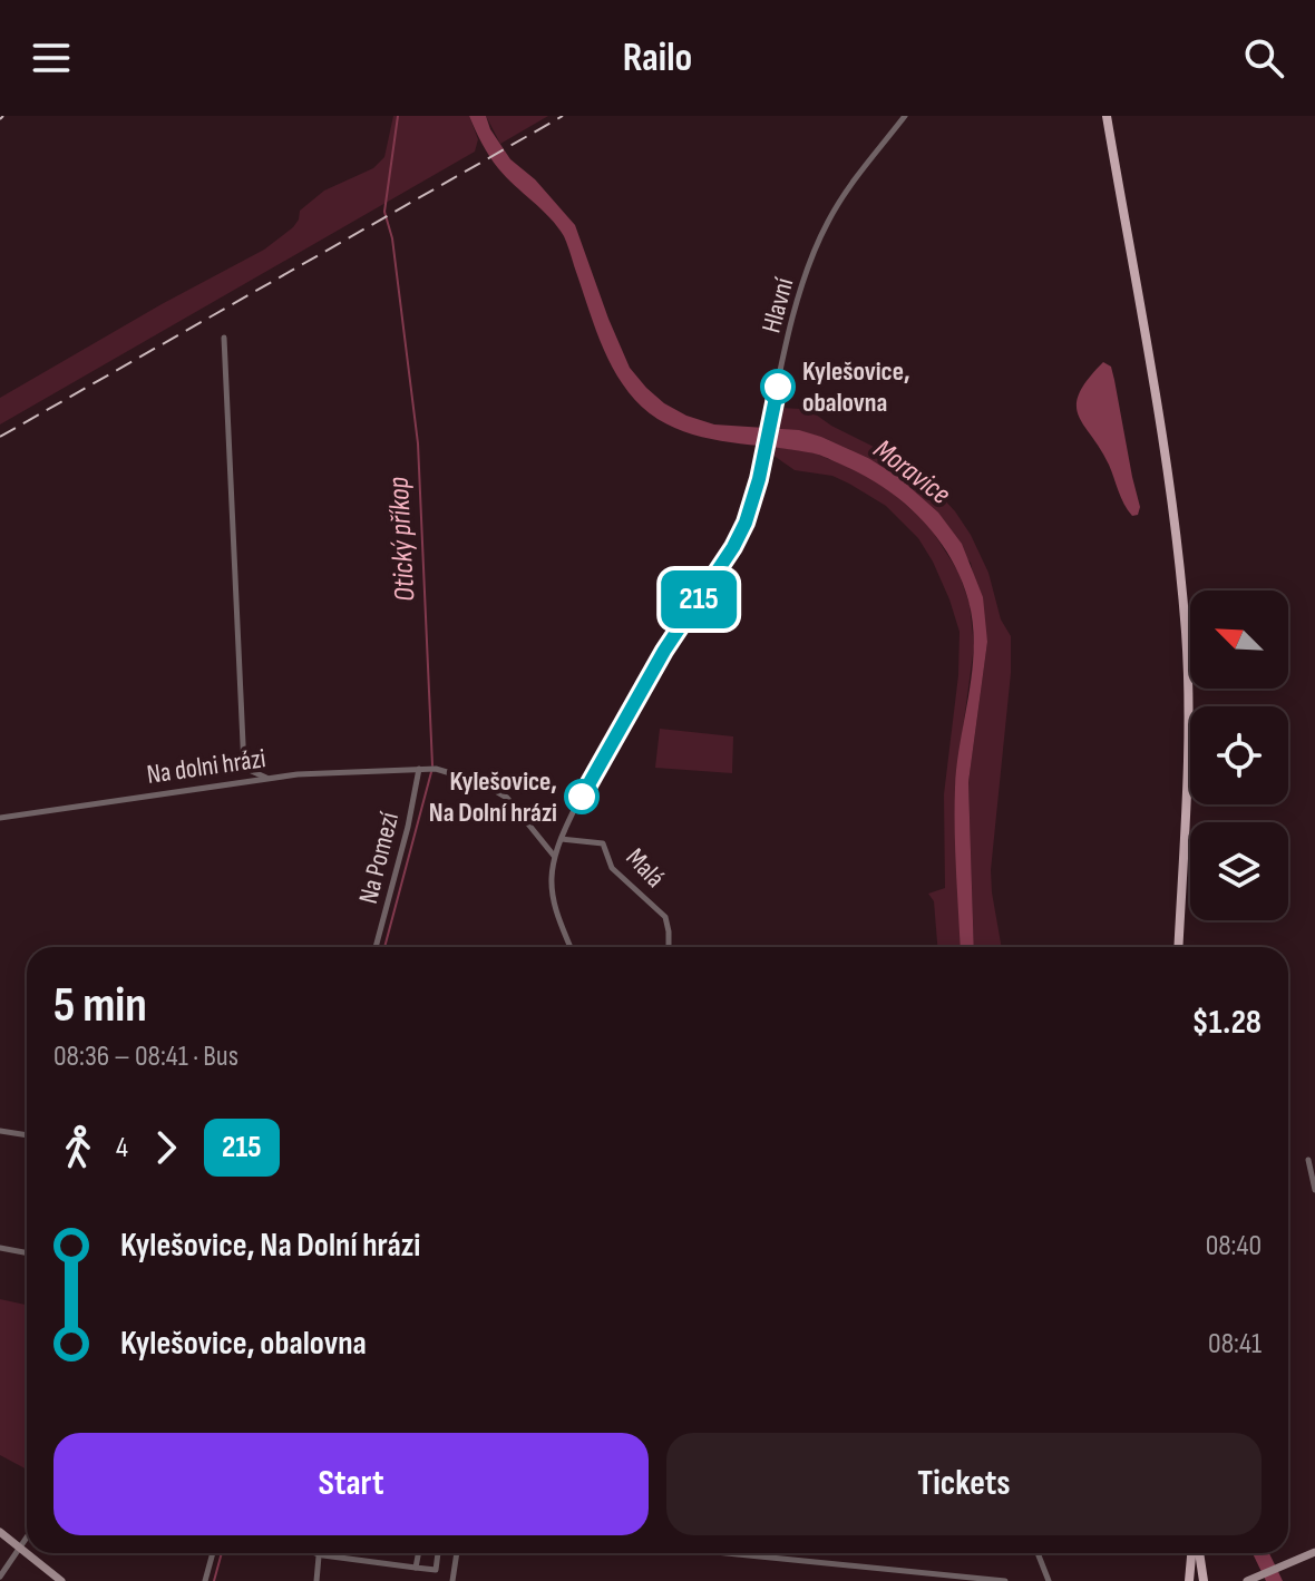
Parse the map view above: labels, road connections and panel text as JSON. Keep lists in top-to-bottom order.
{
  "streets": {
    "street": [
      "Hlavní",
      "Na dolni hrázi",
      "Na Pomezí",
      "Malá"
    ]
  },
  "crossings": [
    ["Hlavní", "Na dolni hrázi"],
    ["Hlavní", "Malá"],
    ["Na dolni hrázi", "Na Pomezí"]
  ],
  "water": ["Moravice", "Otický příkop"],
  "places": ["Kylešovice, obalovna", "Kylešovice, Na Dolní hrázi"],
  "lines": ["bus line 215"],
  "north": "top left",
  "page": {
    "header": "Railo",
    "on_map": "215",
    "heading": ["5 min", "08:36 – 08:41 · Bus", "$1.28"],
    "legs": ["4", "215"],
    "list": [
      {
        "name": "Kylešovice, Na Dolní hrázi",
        "value": "08:40"
      },
      {
        "name": "Kylešovice, obalovna",
        "value": "08:41"
      }
    ],
    "buttons": ["Start", "Tickets"]
  }
}
